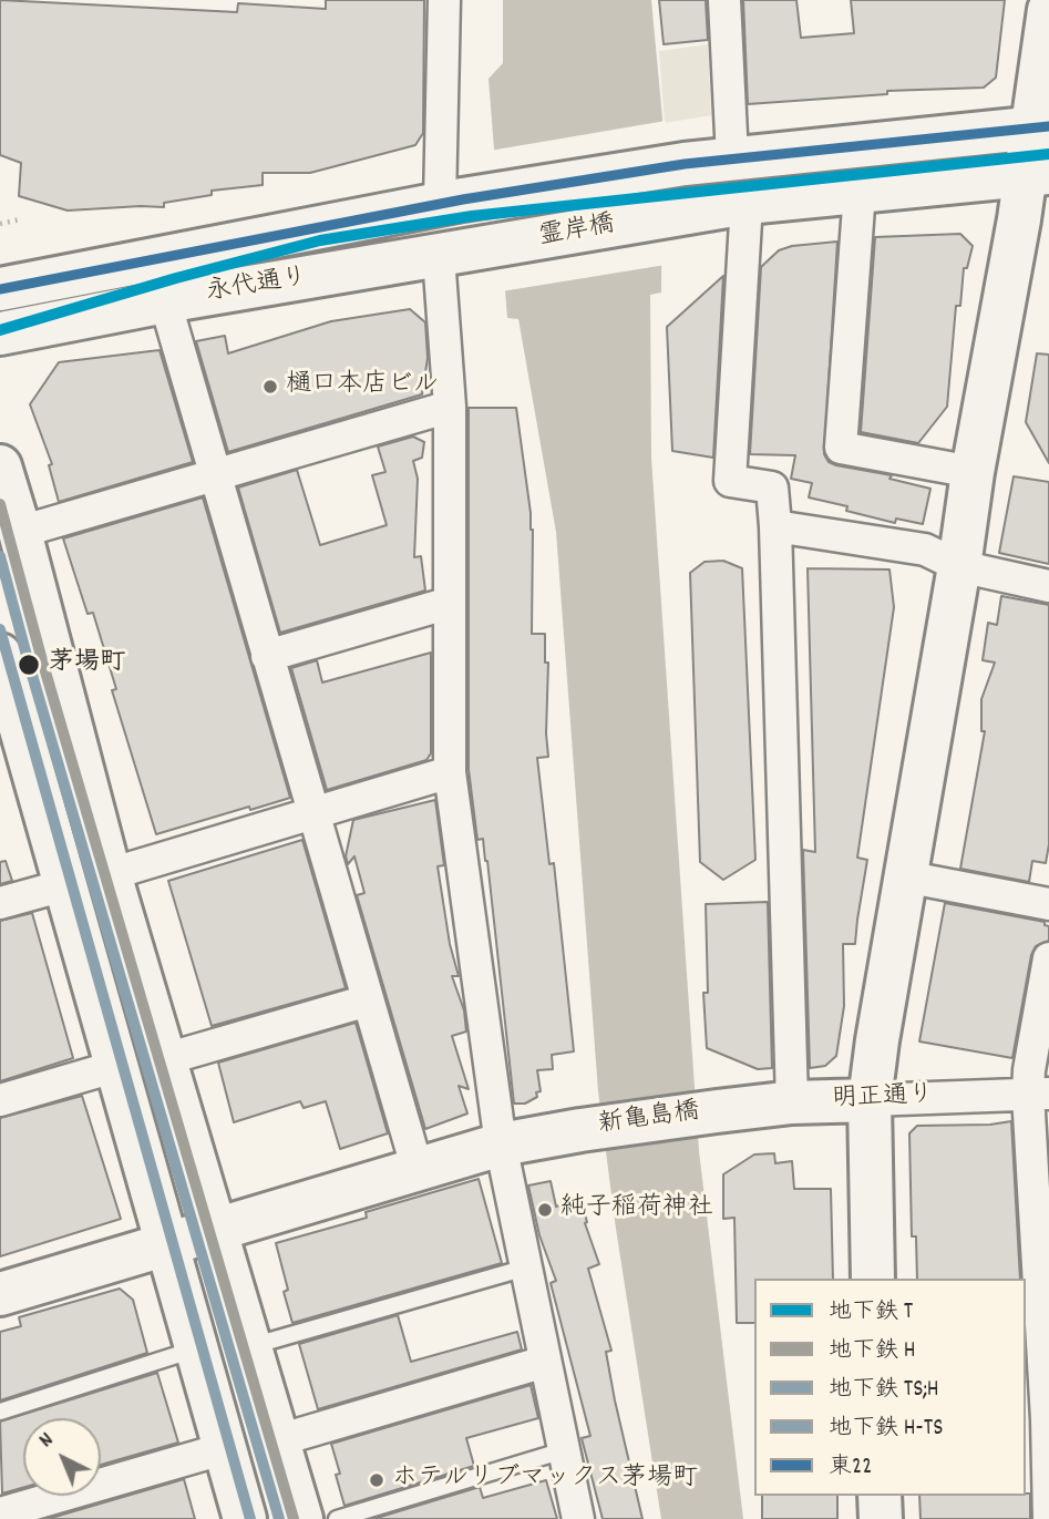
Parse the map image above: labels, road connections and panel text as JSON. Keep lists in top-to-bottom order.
{
  "streets": {
    "main road": [
      "霊岸橋",
      "永代通り",
      "明正通り",
      "新亀島橋"
    ]
  },
  "crossings": [
    ["霊岸橋", "永代通り"],
    ["明正通り", "新亀島橋"]
  ],
  "places": [
    "樋口本店ビル",
    "茅場町",
    "純子稲荷神社",
    "ホテルリブマックス茅場町"
  ],
  "lines": [
    "transit line 東22",
    "metro line T",
    "metro line H",
    "metro line TS;H",
    "metro line H-TS"
  ],
  "legend": [
    "地下鉄 T",
    "地下鉄 H",
    "地下鉄 TS;H",
    "地下鉄 H-TS",
    "東22"
  ],
  "north": "top left"
}
